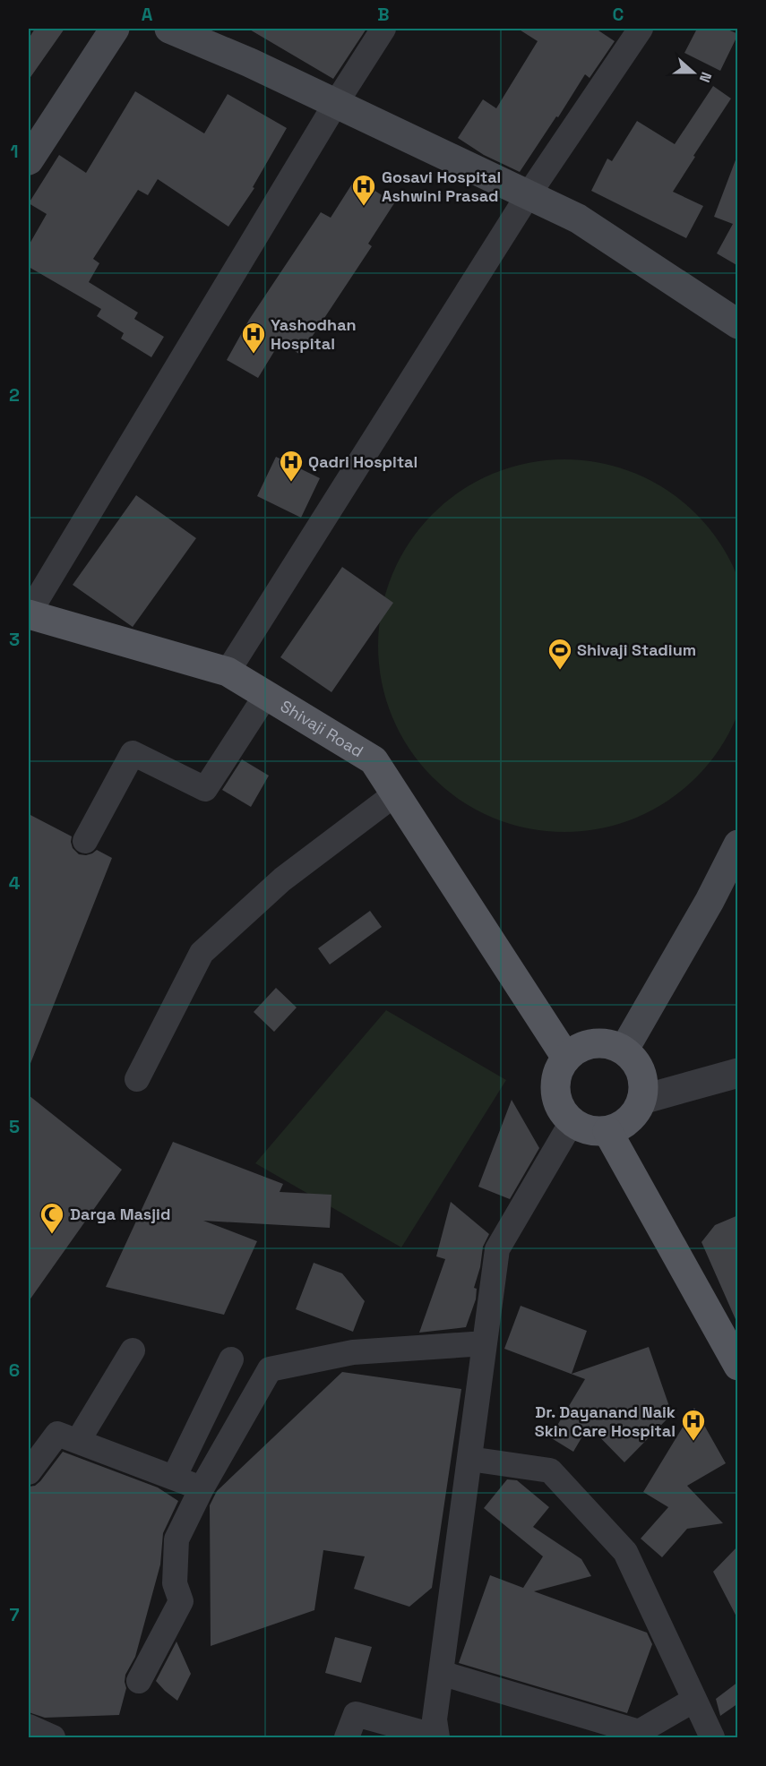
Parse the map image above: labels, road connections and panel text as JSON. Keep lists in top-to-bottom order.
{
  "streets": {
    "main road": ["Shivaji Road"]
  },
  "places": {
    "hospital": [
      "Gosavi Hospital Ashwini Prasad",
      "Yashodhan Hospital",
      "Qadri Hospital",
      "Dr. Dayanand Naik Skin Care Hospital"
    ],
    "sports": ["Shivaji Stadium"],
    "mosque": ["Darga Masjid"]
  },
  "north": "right",
  "grid": {
    "columns": ["A", "B", "C"],
    "rows": [
      "1",
      "2",
      "3",
      "4",
      "5",
      "6",
      "7"
    ]
  }
}
